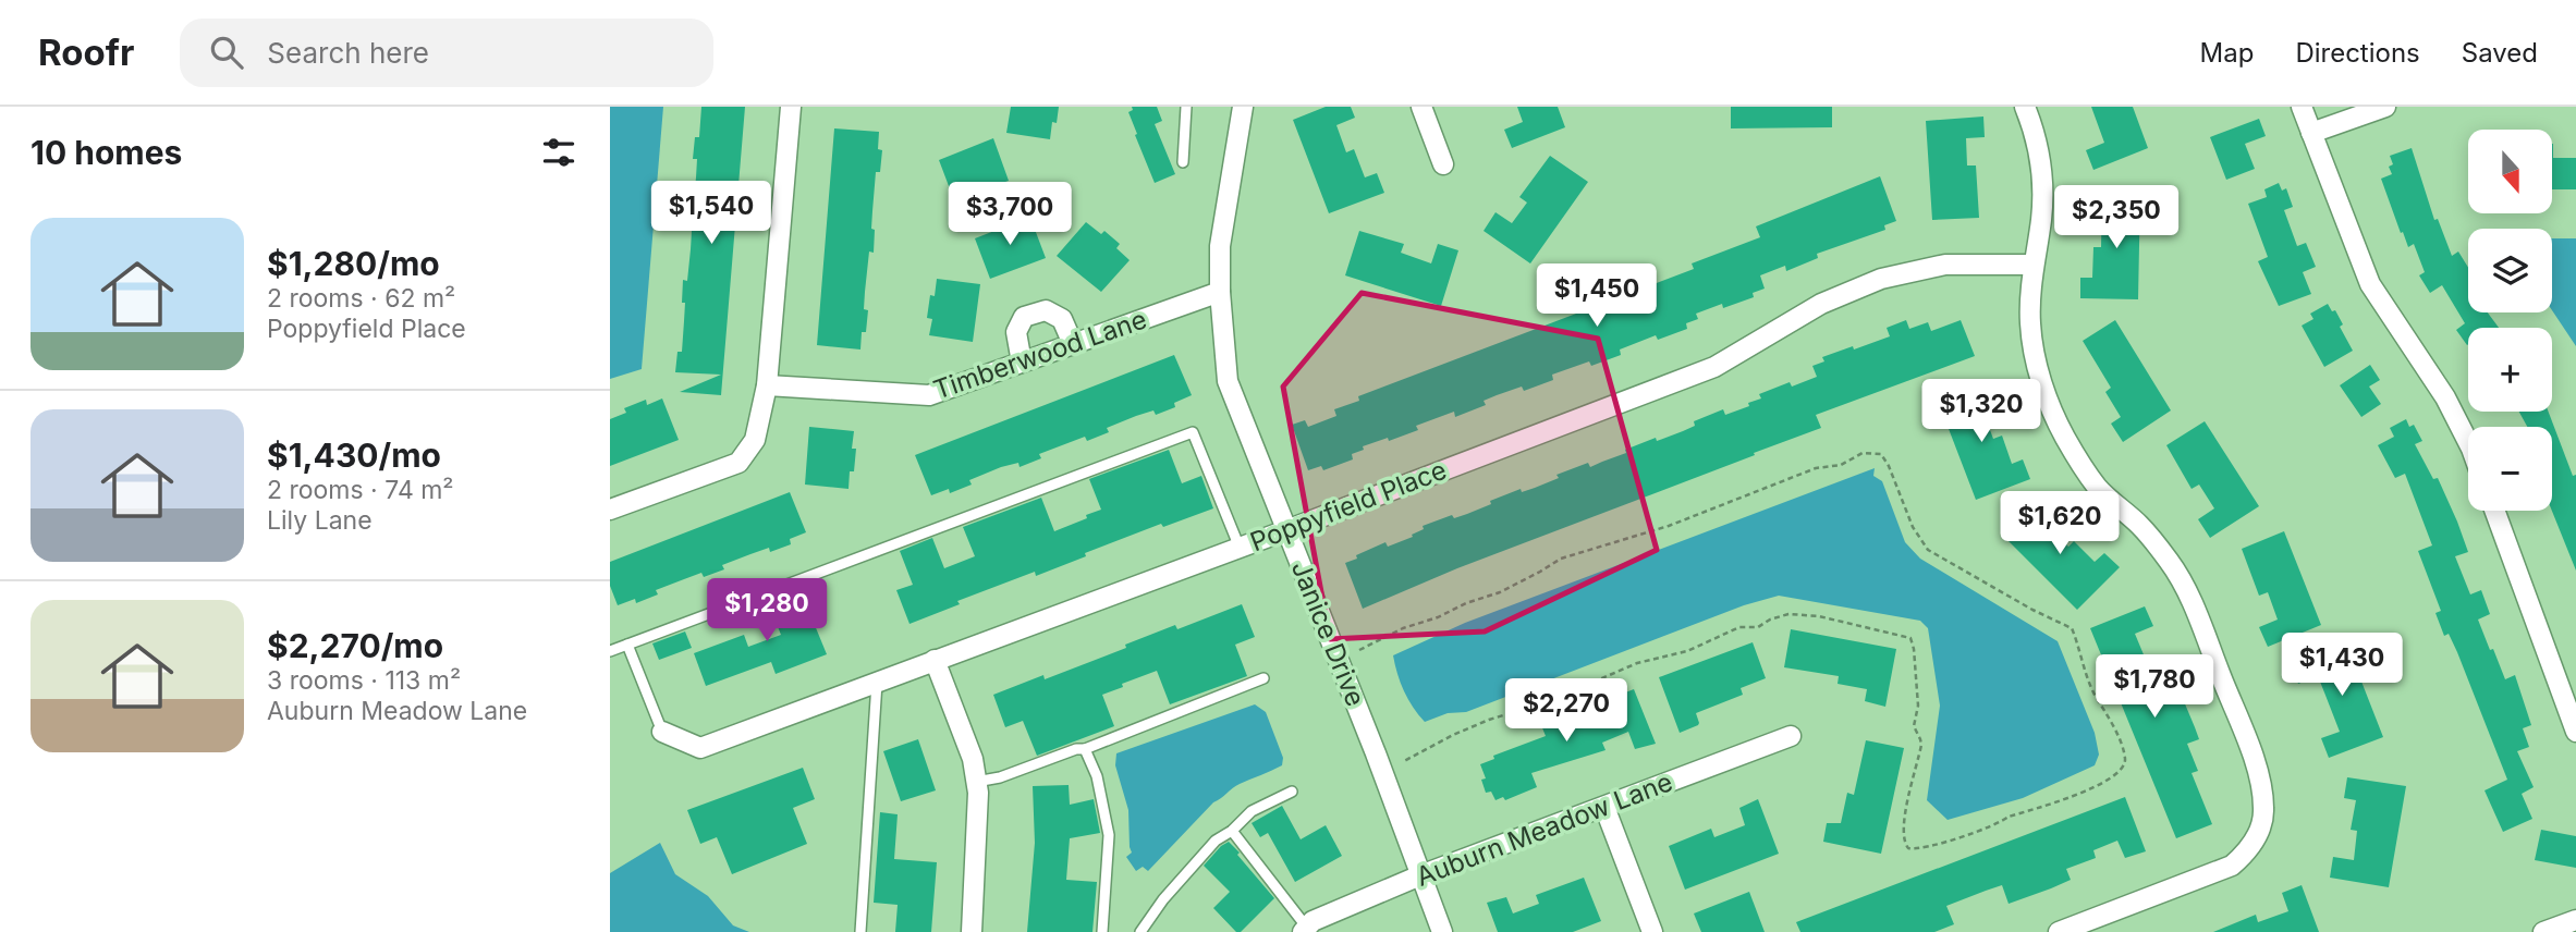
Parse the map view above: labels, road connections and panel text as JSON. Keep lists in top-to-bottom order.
{
  "streets": {
    "street": [
      "Timberwood Lane",
      "Poppyfield Place",
      "Janice Drive",
      "Auburn Meadow Lane"
    ]
  },
  "crossings": [
    ["Timberwood Lane", "Janice Drive"],
    ["Poppyfield Place", "Janice Drive"],
    ["Janice Drive", "Auburn Meadow Lane"]
  ],
  "north": "bottom",
  "page": {
    "header": "Roofr",
    "search": "Search here",
    "nav": ["Map", "Directions", "Saved"],
    "heading": "10 homes",
    "map_buttons": ["+", "−"],
    "price": [
      "$1,540",
      "$3,700",
      "$2,350",
      "$1,450",
      "$1,320",
      "$1,620",
      "$1,280",
      "$1,430",
      "$1,780",
      "$2,270"
    ],
    "list": [
      {
        "name": "$1,280/mo",
        "note": "2 rooms · 62 m² · Poppyfield Place"
      },
      {
        "name": "$1,430/mo",
        "note": "2 rooms · 74 m² · Lily Lane"
      },
      {
        "name": "$2,270/mo",
        "note": "3 rooms · 113 m² · Auburn Meadow Lane"
      }
    ]
  }
}
